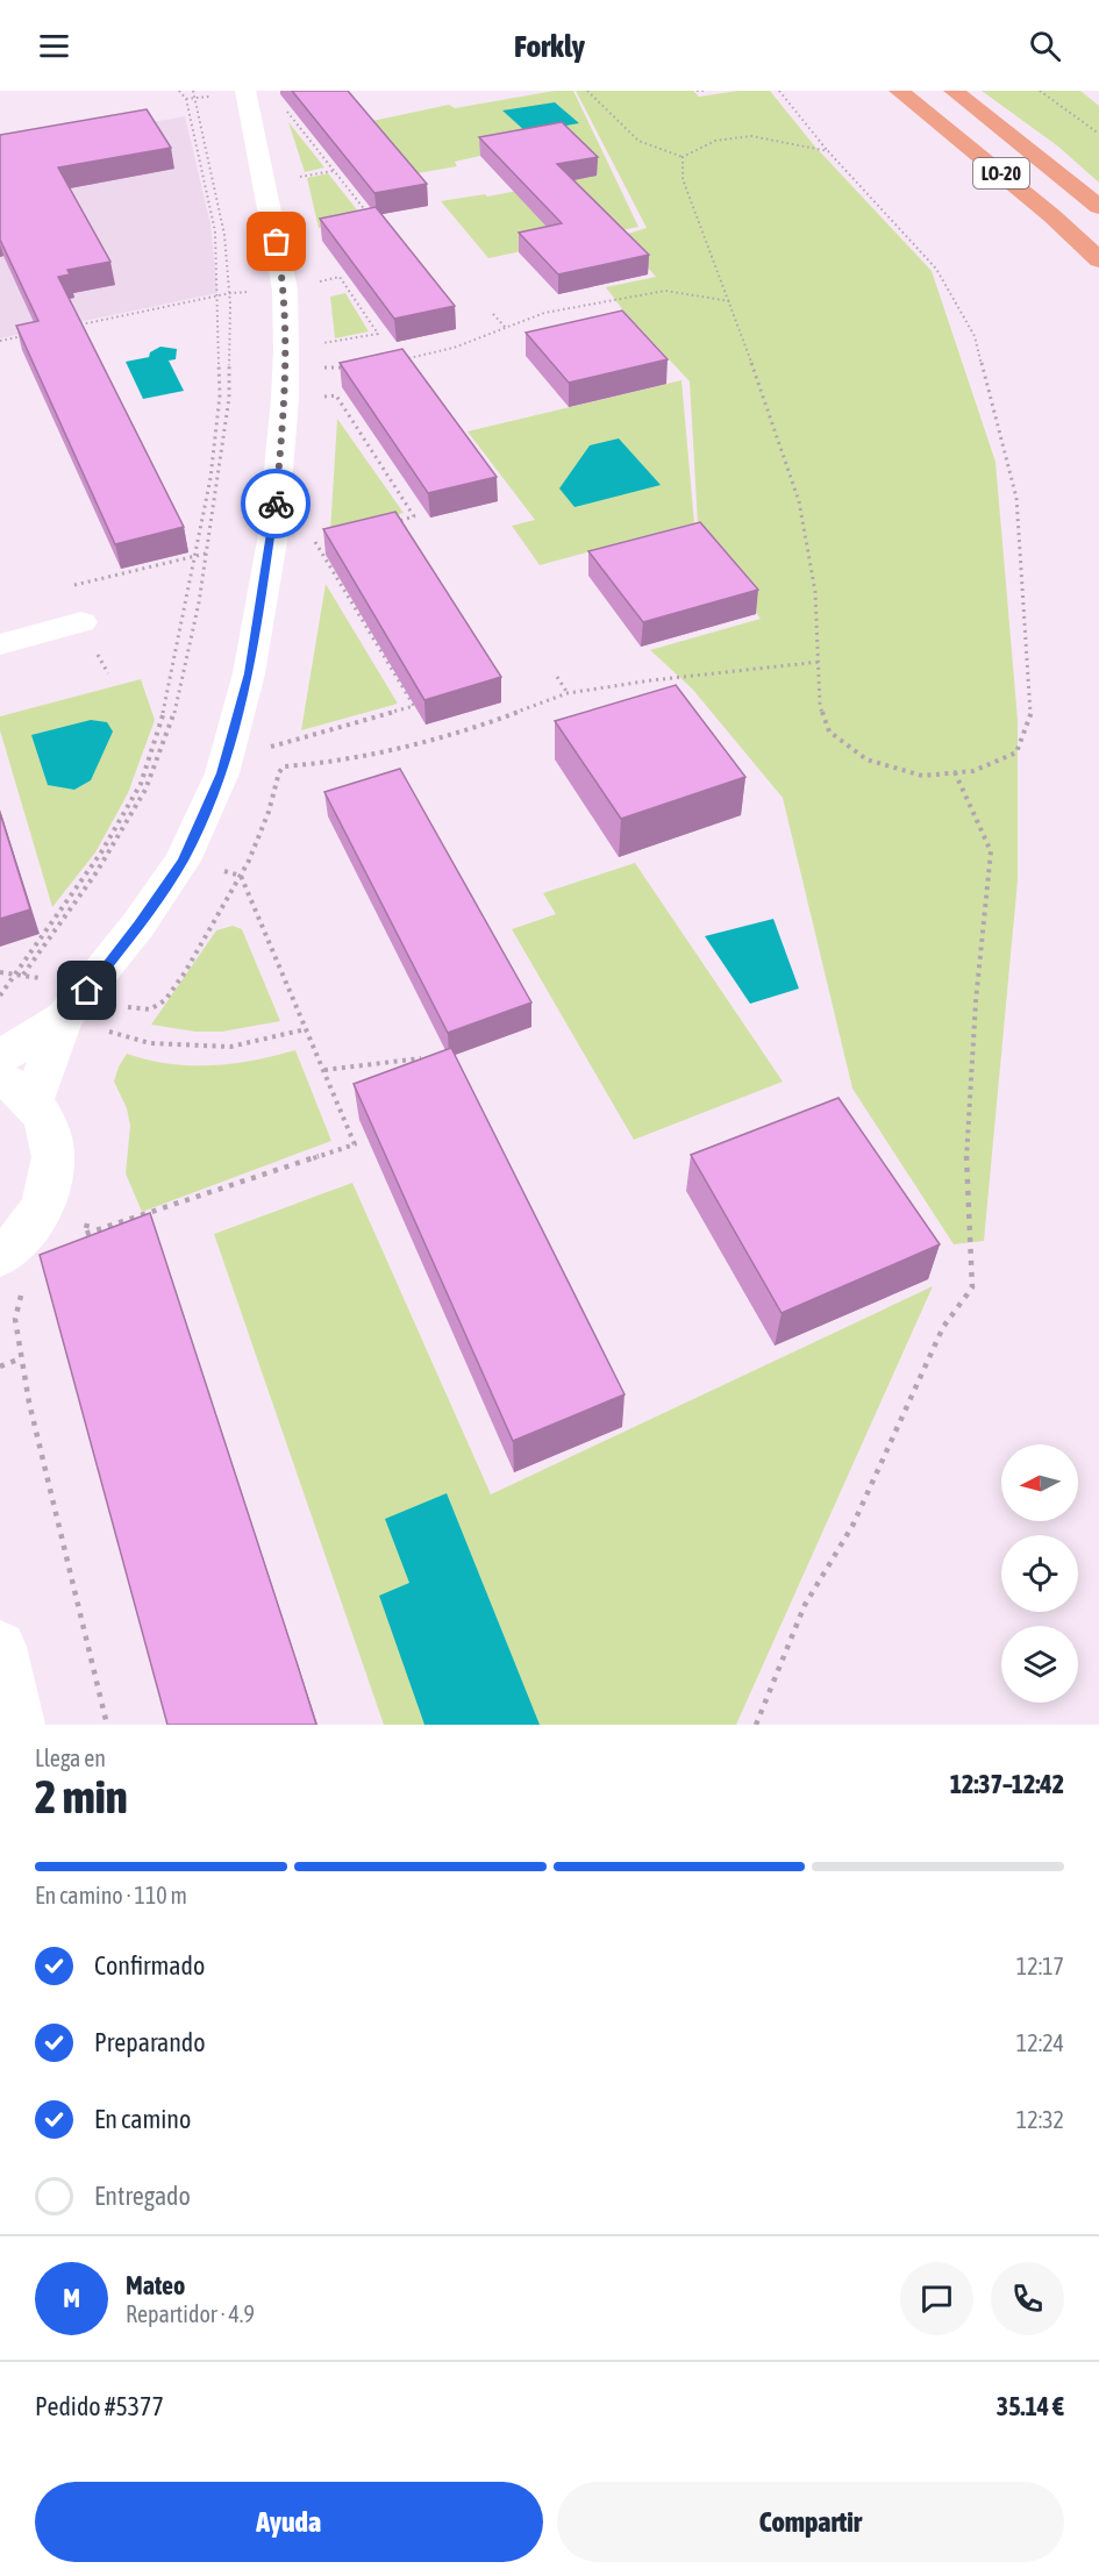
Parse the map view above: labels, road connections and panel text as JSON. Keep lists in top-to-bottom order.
{
  "streets": {
    "highway": ["LO-20"]
  },
  "north": "left",
  "page": {
    "header": "Forkly",
    "heading": ["2 min", "Llega en", "12:37–12:42"],
    "panel": [
      "Mateo",
      "Repartidor · 4.9",
      "Pedido #5377",
      "35.14 €"
    ],
    "bar": "En camino · 110 m",
    "list": [
      ["Confirmado", "12:17"],
      ["Preparando", "12:24"],
      ["En camino", "12:32"],
      "Entregado"
    ],
    "round": "M",
    "buttons": ["Ayuda", "Compartir"]
  }
}
